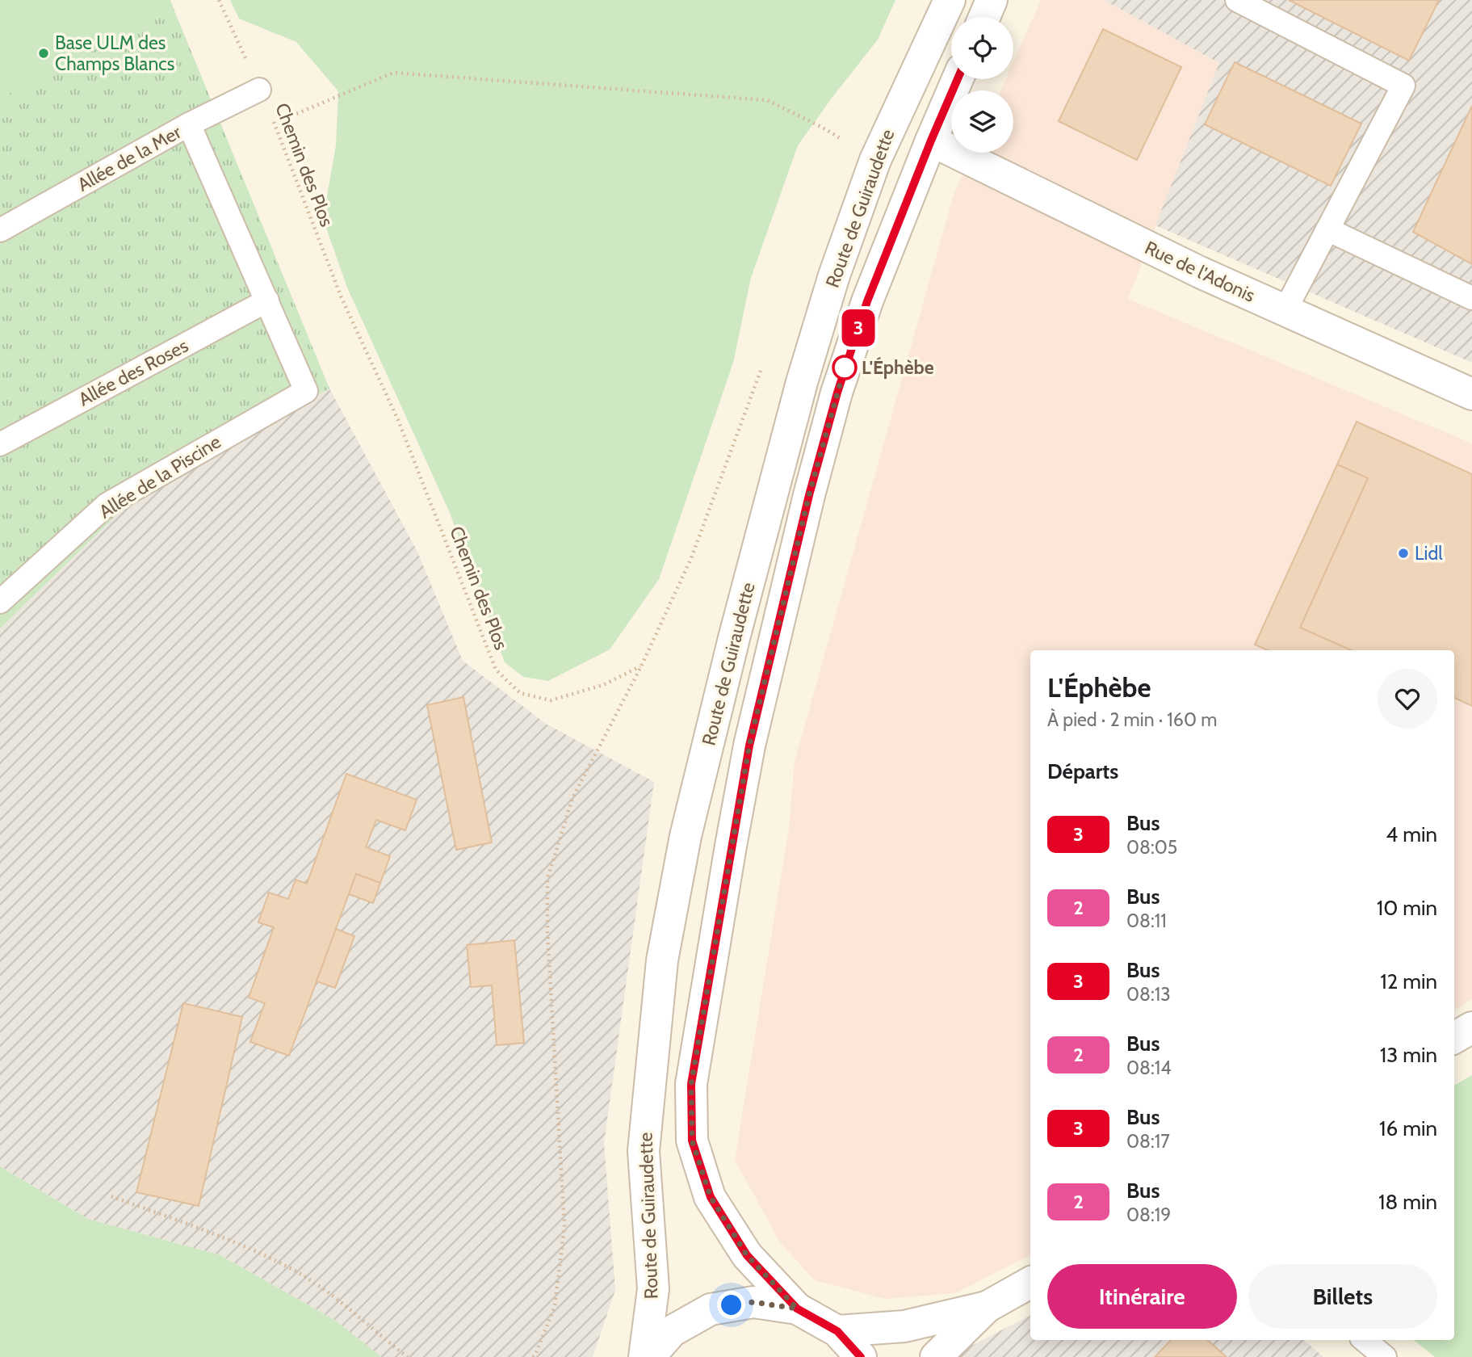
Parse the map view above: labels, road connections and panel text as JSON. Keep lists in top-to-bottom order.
{
  "streets": {
    "street": ["Route de Guiraudette", "Rue de l'Adonis"],
    "lane": ["Allée de la Mer", "Allée des Roses", "Allée de la Piscine"],
    "path": ["Chemin des Plos"]
  },
  "crossings": [
    ["Allée de la Mer", "Chemin des Plos"],
    ["Route de Guiraudette", "Rue de l'Adonis"],
    ["Allée des Roses", "Allée de la Piscine"]
  ],
  "places": ["Base ULM des Champs Blancs", "L'Éphèbe", "Lidl"],
  "lines": ["bus line 3"],
  "page": {
    "on_map": "3",
    "heading": [
      ["L'Éphèbe", "À pied · 2 min · 160 m"],
      "Départs"
    ],
    "list": [
      {
        "mark": "3",
        "name": "Bus",
        "note": "08:05",
        "value": "4 min"
      },
      {
        "mark": "2",
        "name": "Bus",
        "note": "08:11",
        "value": "10 min"
      },
      {
        "mark": "3",
        "name": "Bus",
        "note": "08:13",
        "value": "12 min"
      },
      {
        "mark": "2",
        "name": "Bus",
        "note": "08:14",
        "value": "13 min"
      },
      {
        "mark": "3",
        "name": "Bus",
        "note": "08:17",
        "value": "16 min"
      },
      {
        "mark": "2",
        "name": "Bus",
        "note": "08:19",
        "value": "18 min"
      }
    ],
    "buttons": ["Itinéraire", "Billets"]
  }
}
